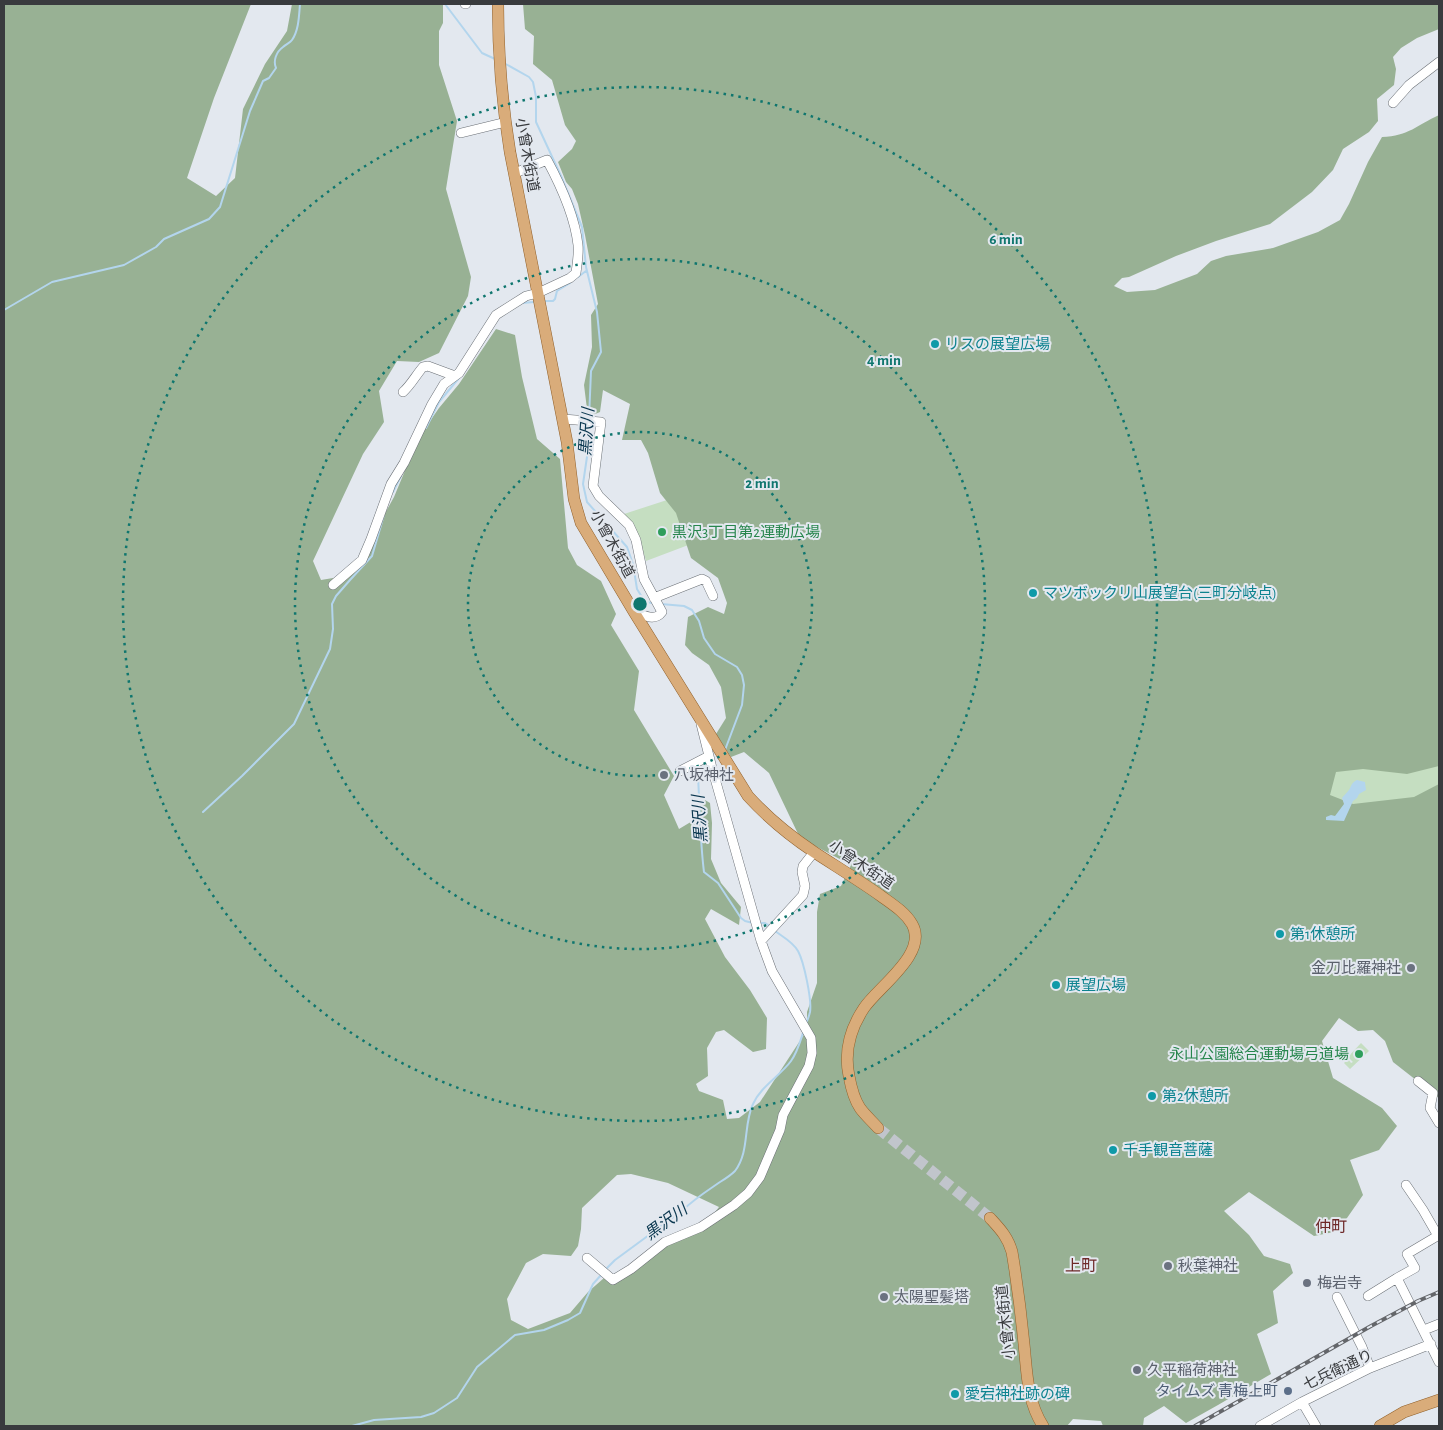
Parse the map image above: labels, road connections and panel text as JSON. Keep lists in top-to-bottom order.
{
  "streets": {
    "main road": ["小曾木街道"],
    "street": ["七兵衛通り"]
  },
  "districts": ["仲町", "上町"],
  "water": ["黒沢川"],
  "places": [
    "リスの展望広場",
    "黒沢3丁目第2運動広場",
    "マツボックリ山展望台(三町分岐点)",
    "八坂神社",
    "第1休憩所",
    "金刀比羅神社",
    "展望広場",
    "永山公園総合運動場弓道場",
    "第2休憩所",
    "千手観音菩薩",
    "秋葉神社",
    "梅岩寺",
    "太陽聖髪塔",
    "久平稲荷神社",
    "タイムズ 青梅上町",
    "愛宕神社跡の碑"
  ],
  "rings": ["6 min", "4 min", "2 min"]
}
